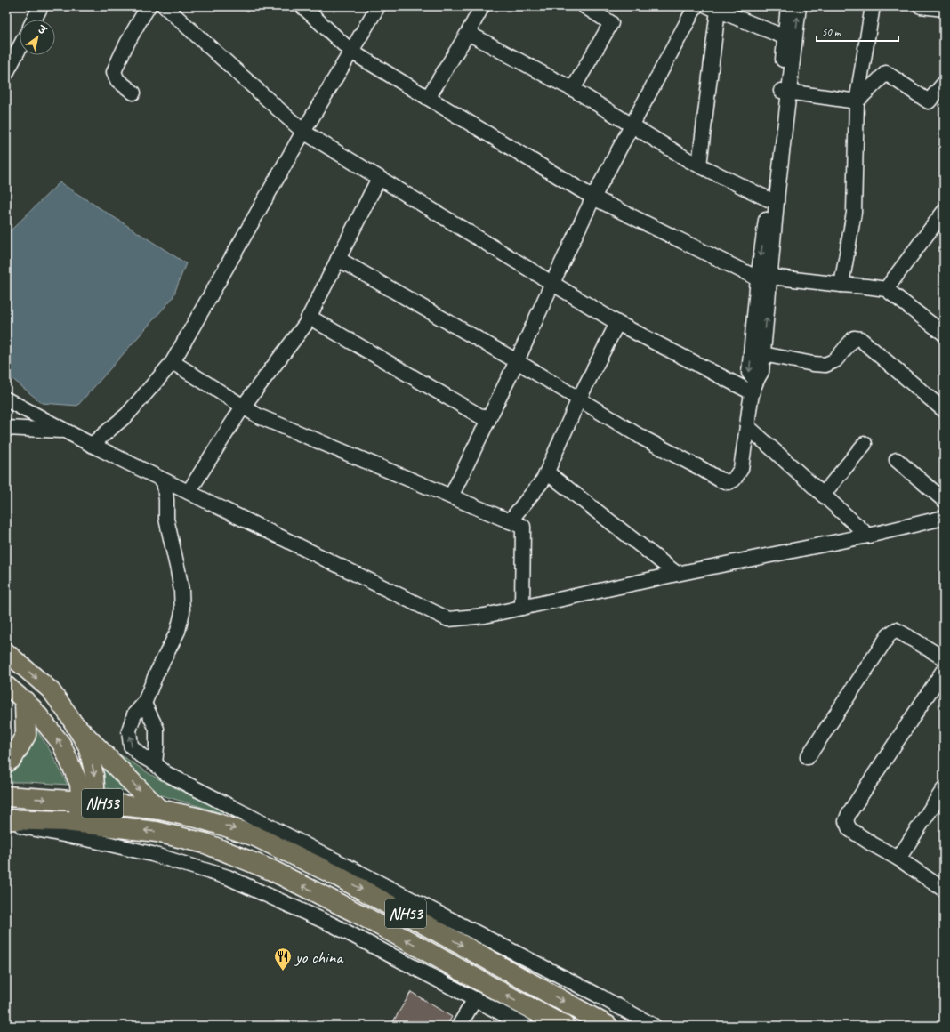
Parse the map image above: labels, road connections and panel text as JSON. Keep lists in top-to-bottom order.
{
  "streets": {
    "highway": ["NH53"]
  },
  "places": {
    "restaurant": ["yo china"]
  },
  "scale_bar": "50 m",
  "north": "top right"
}
